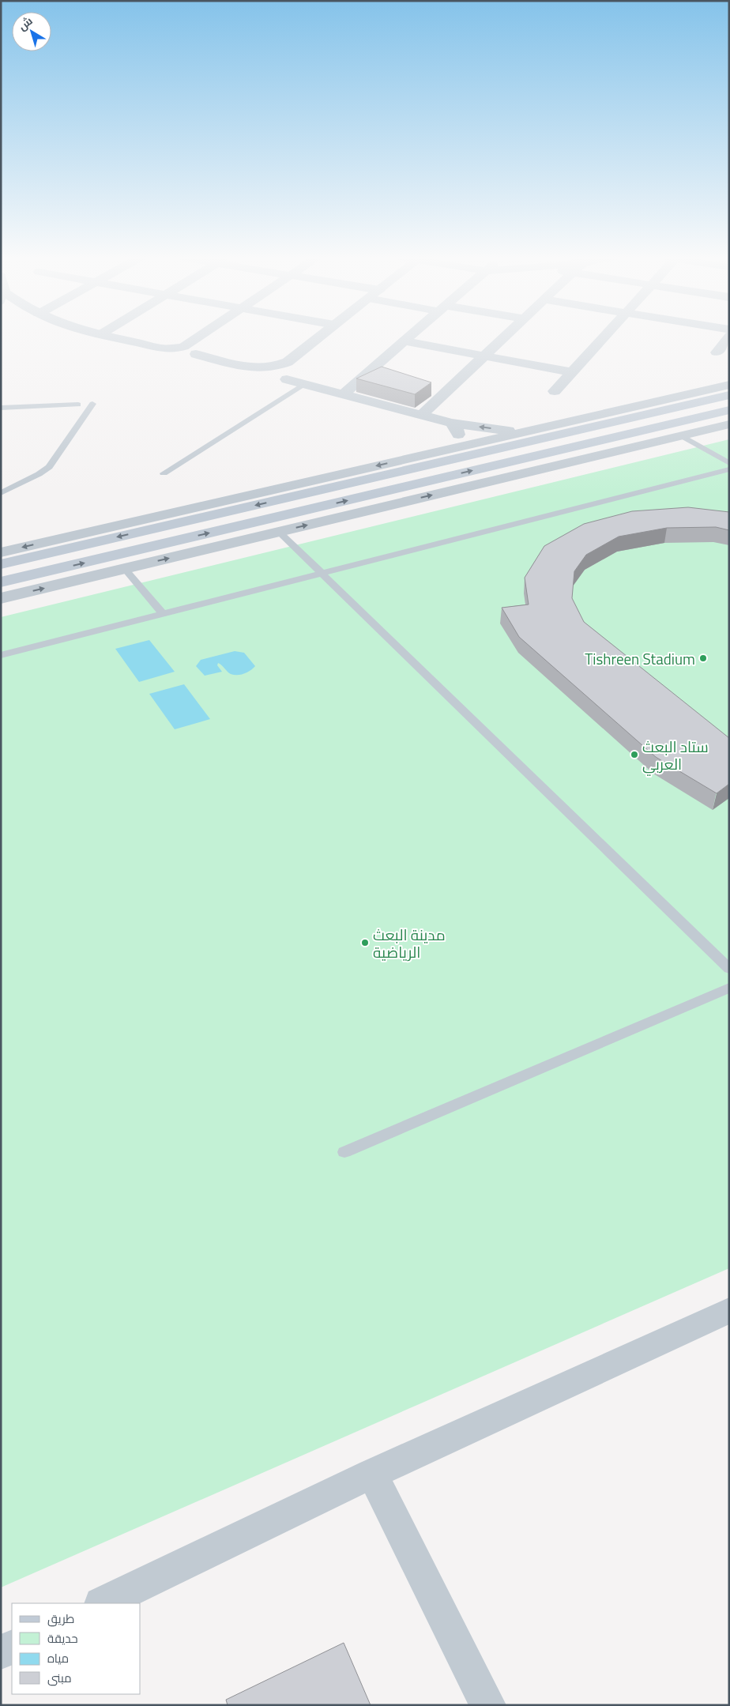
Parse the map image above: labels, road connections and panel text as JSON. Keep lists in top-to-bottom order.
{
  "places": ["Tishreen Stadium", "ستاد البعث العربي", "مدينة البعث الرياضية"],
  "legend": [
    "طريق",
    "حديقة",
    "مياه",
    "مبنى"
  ],
  "north": "top left"
}
